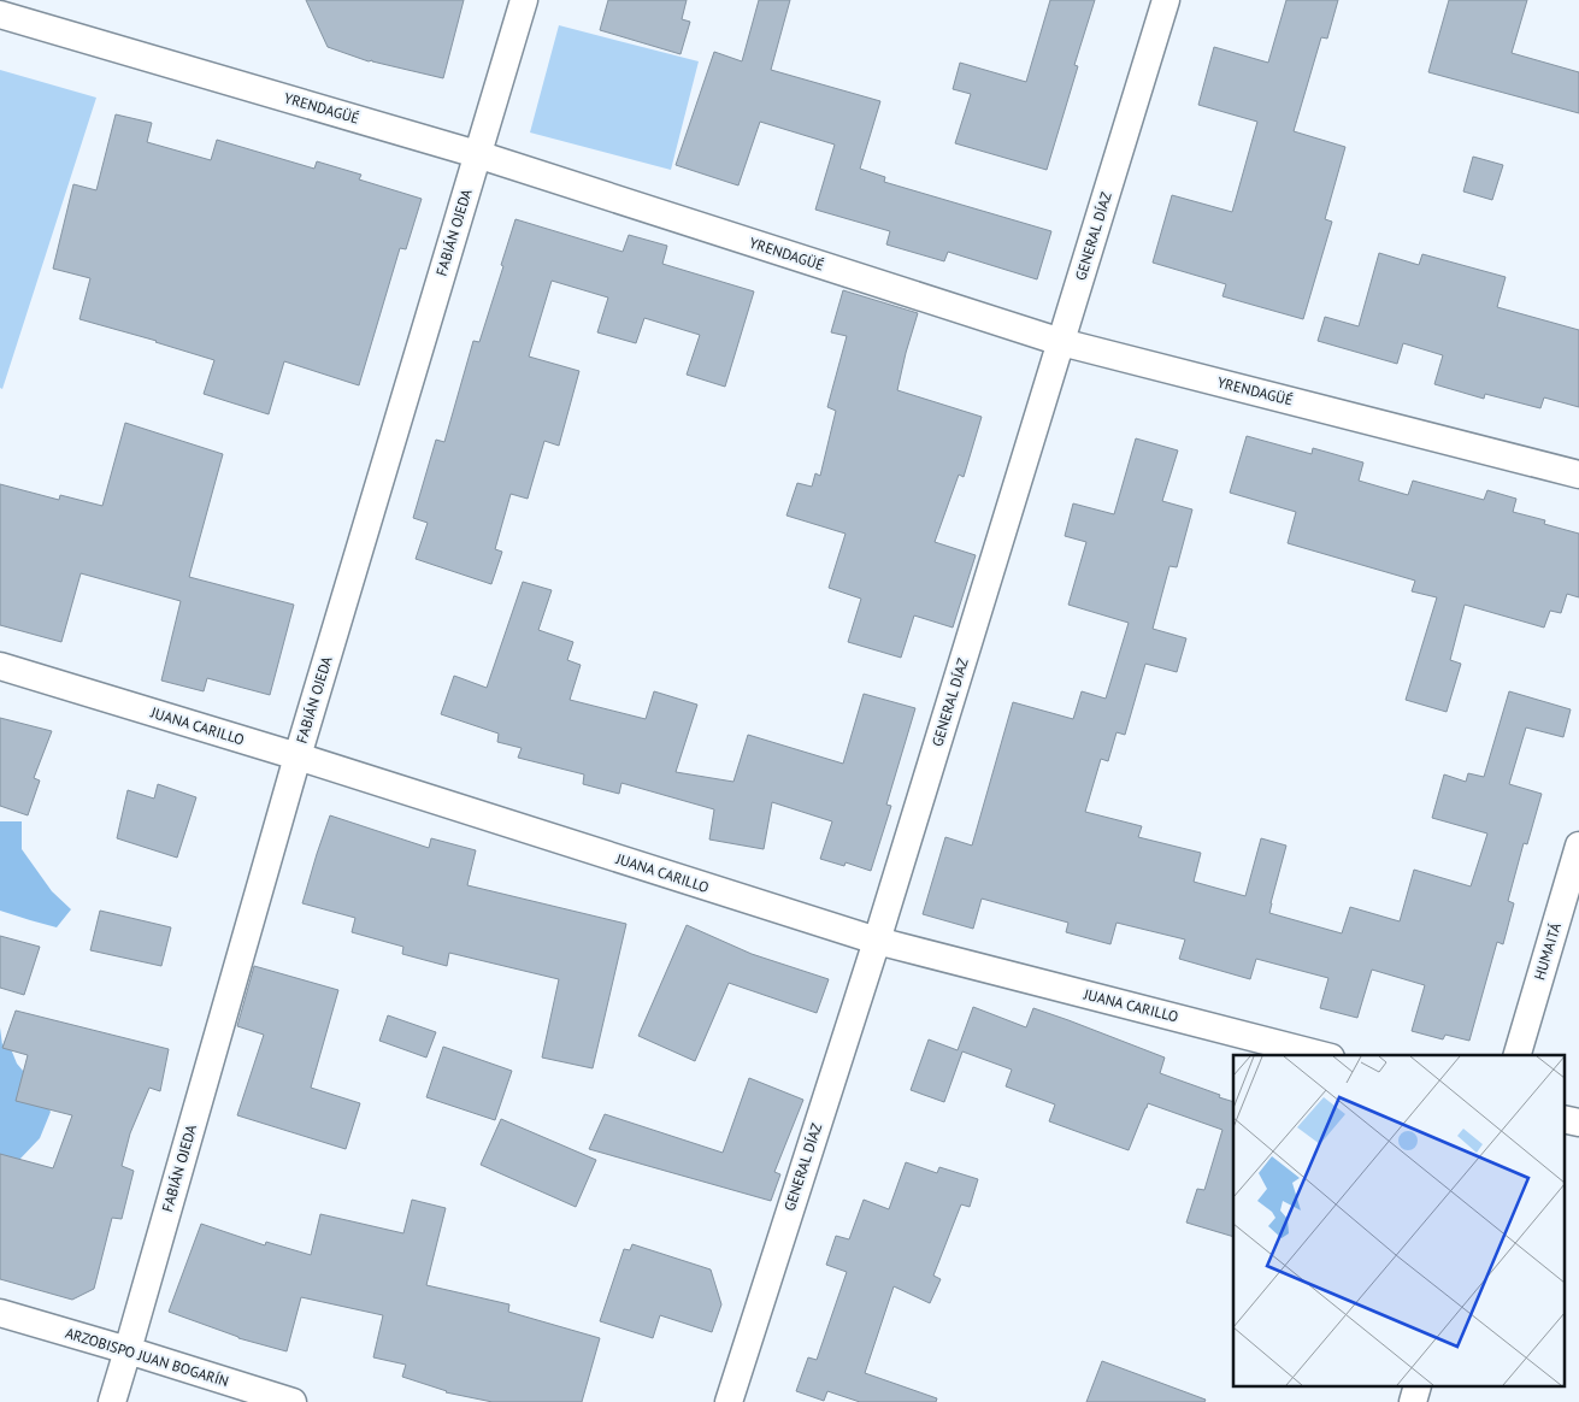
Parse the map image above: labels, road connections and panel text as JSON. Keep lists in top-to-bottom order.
{
  "streets": {
    "street": [
      "YRENDAGÜÉ",
      "FABIÁN OJEDA",
      "GENERAL DÍAZ",
      "JUANA CARILLO",
      "HUMAITÁ",
      "ARZOBISPO JUAN BOGARÍN"
    ]
  },
  "crossings": [
    ["YRENDAGÜÉ", "FABIÁN OJEDA"],
    ["YRENDAGÜÉ", "GENERAL DÍAZ"],
    ["FABIÁN OJEDA", "JUANA CARILLO"],
    ["FABIÁN OJEDA", "ARZOBISPO JUAN BOGARÍN"],
    ["GENERAL DÍAZ", "JUANA CARILLO"]
  ]
}
